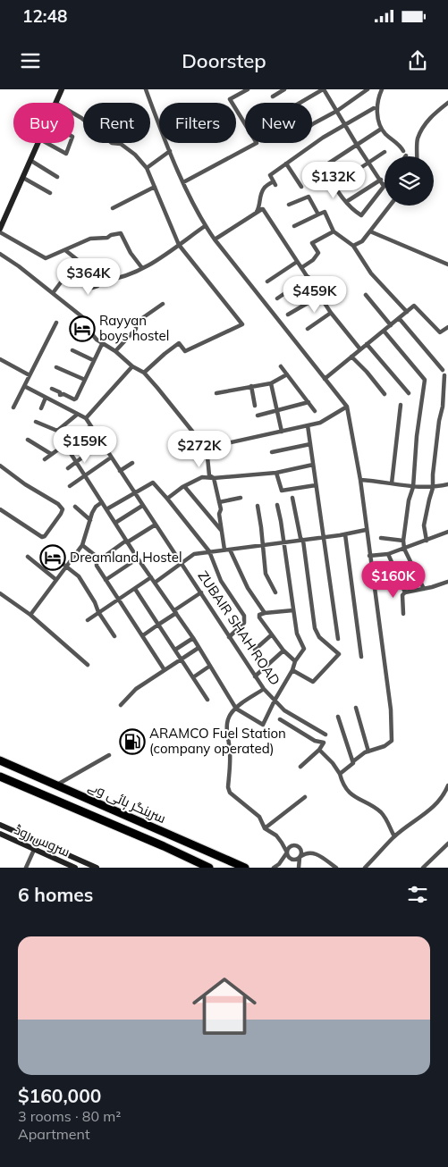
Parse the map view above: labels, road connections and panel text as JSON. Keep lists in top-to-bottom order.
{
  "streets": {
    "highway": ["سرینگر ہائی وے"],
    "main road": ["سروس روڈ"],
    "street": ["ZUBAIR SHAH ROAD"]
  },
  "places": {
    "hotel": ["Rayyan boys hostel", "Dreamland Hostel"],
    "fuel station": ["ARAMCO Fuel Station (company operated)"]
  },
  "page": {
    "status": "12:48",
    "header": "Doorstep",
    "chip": [
      "Buy",
      "Rent",
      "Filters",
      "New"
    ],
    "price": [
      "$132K",
      "$364K",
      "$459K",
      "$159K",
      "$272K",
      "$160K"
    ],
    "heading": "6 homes",
    "list": [
      {
        "name": "$160,000",
        "note": "3 rooms · 80 m² · Apartment"
      }
    ]
  }
}
